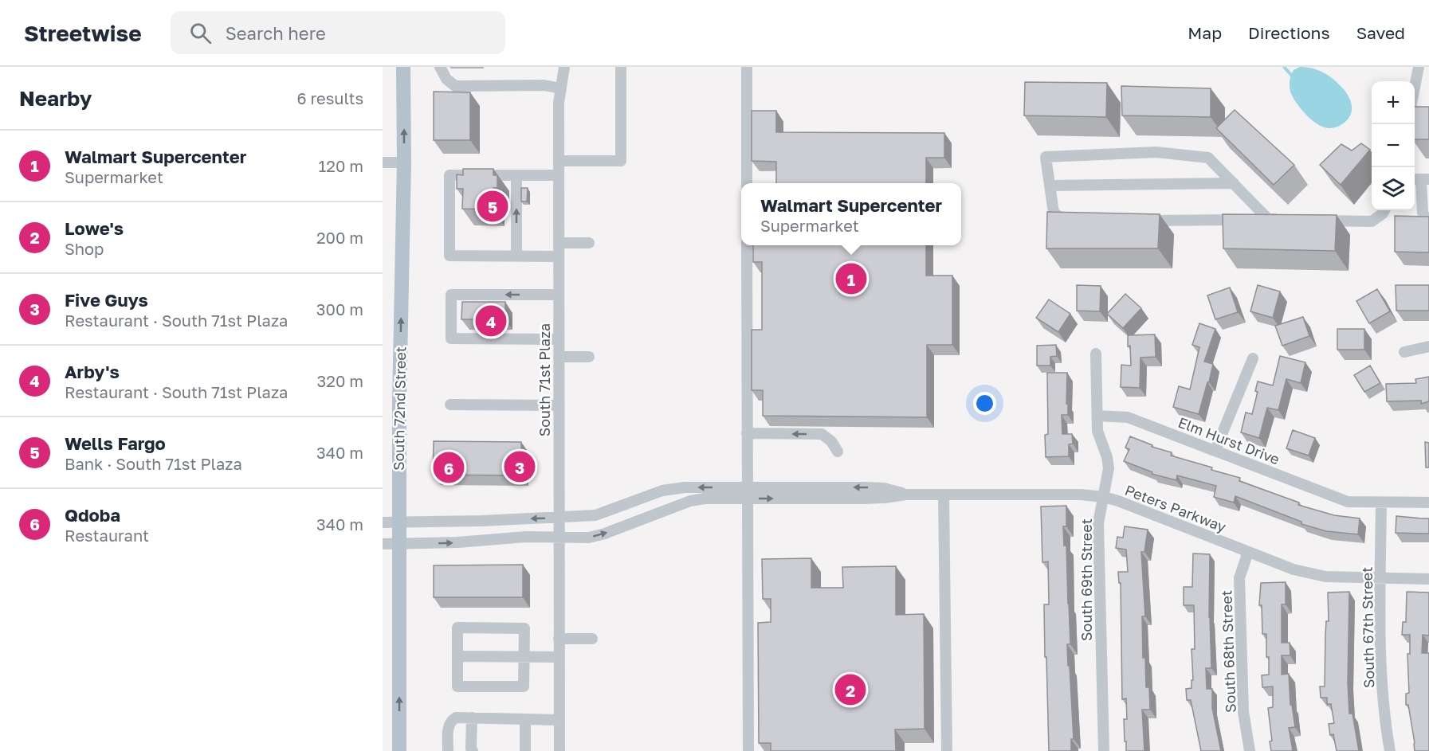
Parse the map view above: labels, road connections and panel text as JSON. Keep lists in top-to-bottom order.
{
  "streets": {
    "main road": ["South 72nd Street"],
    "street": [
      "South 71st Plaza",
      "Elm Hurst Drive",
      "Peters Parkway",
      "South 69th Street",
      "South 67th Street",
      "South 68th Street"
    ]
  },
  "crossings": [
    ["Elm Hurst Drive", "South 69th Street"],
    ["Elm Hurst Drive", "South 67th Street"],
    ["Peters Parkway", "South 69th Street"],
    ["Peters Parkway", "South 67th Street"],
    ["Peters Parkway", "South 68th Street"]
  ],
  "one_way": ["South 72nd Street"],
  "page": {
    "header": "Streetwise",
    "search": "Search here",
    "nav": ["Map", "Directions", "Saved"],
    "heading": ["Nearby", "6 results"],
    "map_buttons": ["+", "−"],
    "list": [
      {
        "mark": "1",
        "name": "Walmart Supercenter",
        "note": "Supermarket",
        "value": "120 m"
      },
      {
        "mark": "2",
        "name": "Lowe's",
        "note": "Shop",
        "value": "200 m"
      },
      {
        "mark": "3",
        "name": "Five Guys",
        "note": "Restaurant · South 71st Plaza",
        "value": "300 m"
      },
      {
        "mark": "4",
        "name": "Arby's",
        "note": "Restaurant · South 71st Plaza",
        "value": "320 m"
      },
      {
        "mark": "5",
        "name": "Wells Fargo",
        "note": "Bank · South 71st Plaza",
        "value": "340 m"
      },
      {
        "mark": "6",
        "name": "Qdoba",
        "note": "Restaurant",
        "value": "340 m"
      }
    ],
    "popup": ["Walmart Supercenter", "Supermarket"],
    "pins": [
      "5",
      "1",
      "4",
      "3",
      "6",
      "2"
    ]
  }
}
